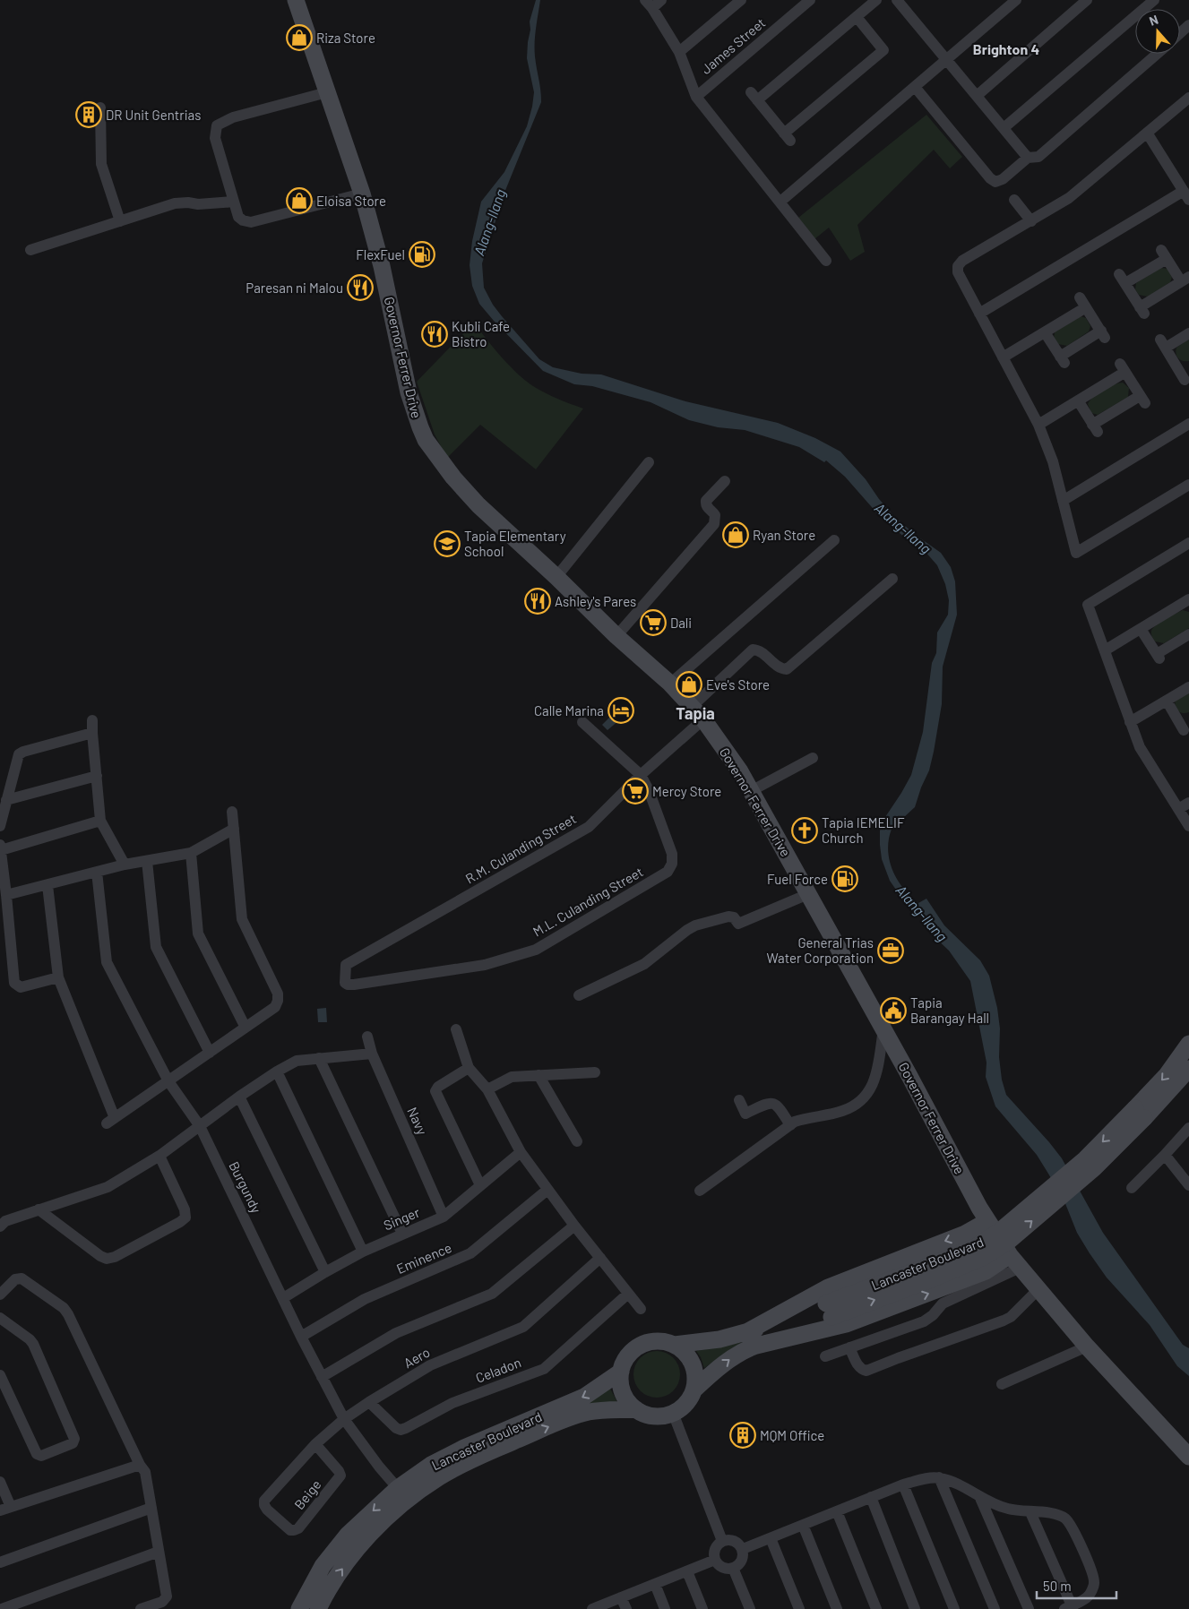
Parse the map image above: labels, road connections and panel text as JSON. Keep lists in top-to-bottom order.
{
  "streets": {
    "main road": ["Governor Ferrer Drive", "Lancaster Boulevard"],
    "street": [
      "James Street",
      "R.M. Culanding Street",
      "M.L. Culanding Street",
      "Navy",
      "Burgundy",
      "Singer",
      "Eminence",
      "Aero",
      "Celadon",
      "Beige"
    ]
  },
  "crossings": [
    ["Governor Ferrer Drive", "R.M. Culanding Street"],
    ["R.M. Culanding Street", "M.L. Culanding Street"],
    ["Navy", "Singer"],
    ["Burgundy", "Singer"],
    ["Burgundy", "Eminence"],
    ["Burgundy", "Lancaster Boulevard"],
    ["Burgundy", "Aero"],
    ["Aero", "Celadon"],
    ["Aero", "Beige"]
  ],
  "districts": ["Brighton 4", "Tapia"],
  "water": ["Alang-Ilang"],
  "places": {
    "shop": [
      "Riza Store",
      "Eloisa Store",
      "Ryan Store",
      "Eve's Store"
    ],
    "building": ["DR Unit Gentrias", "MQM Office"],
    "fuel station": ["FlexFuel", "Fuel Force"],
    "restaurant": ["Paresan ni Malou", "Kubli Cafe Bistro", "Ashley's Pares"],
    "school or university": ["Tapia Elementary School"],
    "supermarket": ["Dali", "Mercy Store"],
    "hotel": ["Calle Marina"],
    "church": ["Tapia IEMELIF Church"],
    "office": ["General Trias Water Corporation"],
    "public building": ["Tapia Barangay Hall"]
  },
  "scale_bar": "50 m",
  "north": "top"
}
